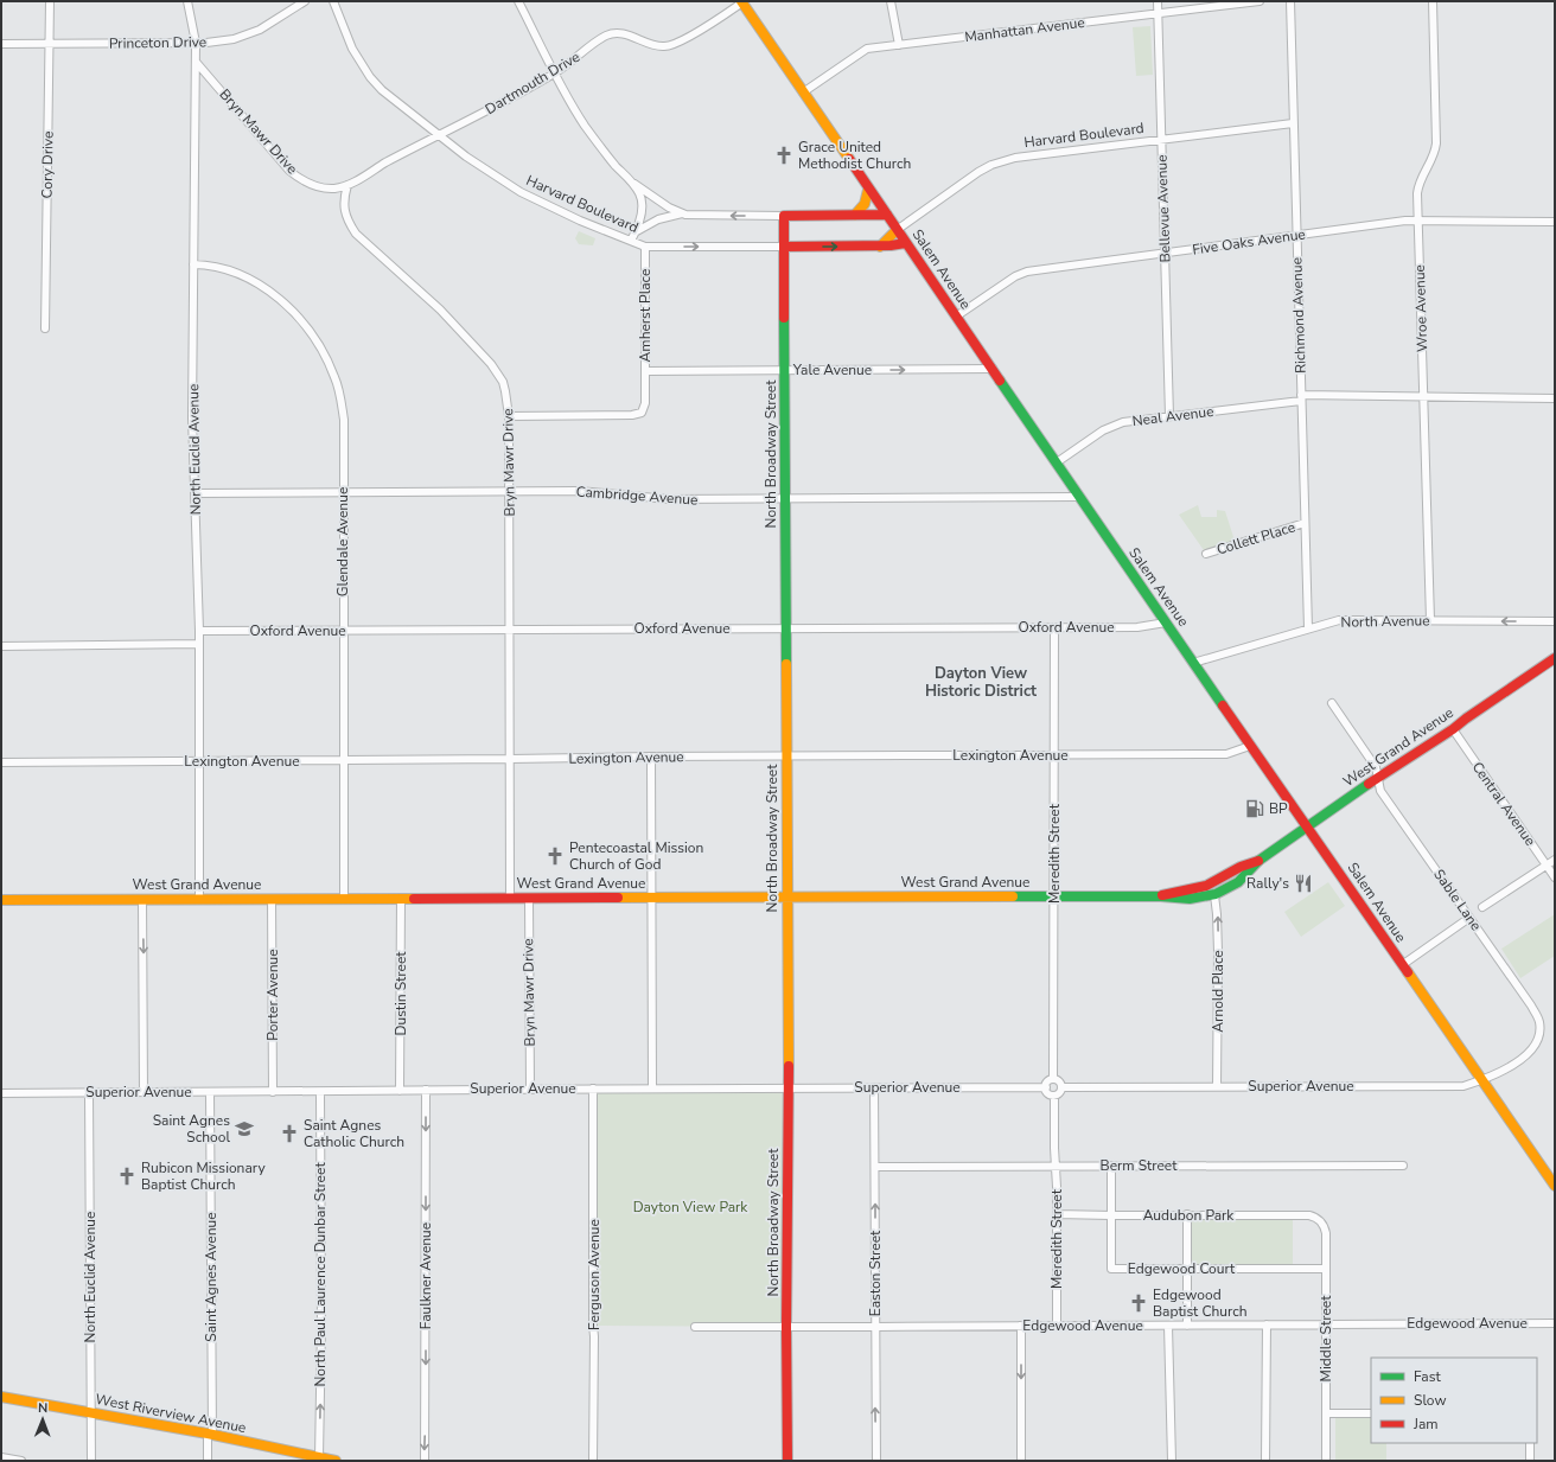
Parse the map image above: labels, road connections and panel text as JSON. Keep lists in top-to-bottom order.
{
  "streets": {
    "street": [
      "Manhattan Avenue",
      "Princeton Drive",
      "Dartmouth Drive",
      "Bryn Mawr Drive",
      "Harvard Boulevard",
      "Cory Drive",
      "Bellevue Avenue",
      "Five Oaks Avenue",
      "Salem Avenue",
      "Wroe Avenue",
      "Amherst Place",
      "Richmond Avenue",
      "Yale Avenue",
      "Neal Avenue",
      "North Euclid Avenue",
      "North Broadway Street",
      "Cambridge Avenue",
      "Collett Place",
      "Glendale Avenue",
      "North Avenue",
      "Oxford Avenue",
      "West Grand Avenue",
      "Lexington Avenue",
      "Central Avenue",
      "Meredith Street",
      "Sable Lane",
      "Arnold Place",
      "Dustin Street",
      "Porter Avenue",
      "Superior Avenue",
      "Berm Street",
      "Audubon Park",
      "Edgewood Court",
      "Easton Street",
      "North Paul Laurence Dunbar Street",
      "Ferguson Avenue",
      "Faulkner Avenue",
      "Saint Agnes Avenue",
      "Edgewood Avenue",
      "Middle Street",
      "West Riverview Avenue"
    ]
  },
  "crossings": [
    ["Manhattan Avenue", "Bellevue Avenue"],
    ["Manhattan Avenue", "Salem Avenue"],
    ["Princeton Drive", "Cory Drive"],
    ["Princeton Drive", "North Euclid Avenue"],
    ["Dartmouth Drive", "Bryn Mawr Drive"],
    ["Dartmouth Drive", "Harvard Boulevard"],
    ["Dartmouth Drive", "Salem Avenue"],
    ["Bryn Mawr Drive", "Amherst Place"],
    ["Bryn Mawr Drive", "North Euclid Avenue"],
    ["Bryn Mawr Drive", "Cambridge Avenue"],
    ["Bryn Mawr Drive", "Oxford Avenue"],
    ["Bryn Mawr Drive", "West Grand Avenue"],
    ["Bryn Mawr Drive", "Lexington Avenue"],
    ["Bryn Mawr Drive", "Superior Avenue"],
    ["Harvard Boulevard", "Bellevue Avenue"],
    ["Harvard Boulevard", "Salem Avenue"],
    ["Harvard Boulevard", "Amherst Place"],
    ["Harvard Boulevard", "Richmond Avenue"],
    ["Harvard Boulevard", "North Broadway Street"],
    ["Bellevue Avenue", "Five Oaks Avenue"],
    ["Bellevue Avenue", "Neal Avenue"],
    ["Five Oaks Avenue", "Salem Avenue"],
    ["Five Oaks Avenue", "Wroe Avenue"],
    ["Five Oaks Avenue", "Richmond Avenue"],
    ["Salem Avenue", "Yale Avenue"],
    ["Salem Avenue", "Neal Avenue"],
    ["Salem Avenue", "Cambridge Avenue"],
    ["Salem Avenue", "North Avenue"],
    ["Salem Avenue", "Oxford Avenue"],
    ["Salem Avenue", "West Grand Avenue"],
    ["Salem Avenue", "Lexington Avenue"],
    ["Salem Avenue", "Sable Lane"],
    ["Salem Avenue", "Superior Avenue"],
    ["Wroe Avenue", "Neal Avenue"],
    ["Wroe Avenue", "North Avenue"],
    ["Amherst Place", "Yale Avenue"],
    ["Richmond Avenue", "Neal Avenue"],
    ["Richmond Avenue", "Collett Place"],
    ["Richmond Avenue", "North Avenue"],
    ["Yale Avenue", "North Broadway Street"],
    ["North Euclid Avenue", "Cambridge Avenue"],
    ["North Euclid Avenue", "Glendale Avenue"],
    ["North Euclid Avenue", "Oxford Avenue"],
    ["North Euclid Avenue", "West Grand Avenue"],
    ["North Euclid Avenue", "Lexington Avenue"],
    ["North Euclid Avenue", "Superior Avenue"],
    ["North Euclid Avenue", "West Riverview Avenue"],
    ["North Broadway Street", "Cambridge Avenue"],
    ["North Broadway Street", "Oxford Avenue"],
    ["North Broadway Street", "West Grand Avenue"],
    ["North Broadway Street", "Lexington Avenue"],
    ["North Broadway Street", "Superior Avenue"],
    ["North Broadway Street", "Edgewood Avenue"],
    ["Cambridge Avenue", "Glendale Avenue"],
    ["Glendale Avenue", "Oxford Avenue"],
    ["Glendale Avenue", "West Grand Avenue"],
    ["Glendale Avenue", "Lexington Avenue"],
    ["Oxford Avenue", "Meredith Street"],
    ["West Grand Avenue", "Central Avenue"],
    ["West Grand Avenue", "Meredith Street"],
    ["West Grand Avenue", "Sable Lane"],
    ["West Grand Avenue", "Arnold Place"],
    ["West Grand Avenue", "Dustin Street"],
    ["West Grand Avenue", "Porter Avenue"],
    ["Lexington Avenue", "Meredith Street"],
    ["Meredith Street", "Superior Avenue"],
    ["Meredith Street", "Berm Street"],
    ["Meredith Street", "Audubon Park"],
    ["Meredith Street", "Edgewood Avenue"],
    ["Sable Lane", "Superior Avenue"],
    ["Arnold Place", "Superior Avenue"],
    ["Dustin Street", "Superior Avenue"],
    ["Porter Avenue", "Superior Avenue"],
    ["Superior Avenue", "Easton Street"],
    ["Superior Avenue", "North Paul Laurence Dunbar Street"],
    ["Superior Avenue", "Ferguson Avenue"],
    ["Superior Avenue", "Faulkner Avenue"],
    ["Superior Avenue", "Saint Agnes Avenue"],
    ["Berm Street", "Edgewood Court"],
    ["Berm Street", "Easton Street"],
    ["Audubon Park", "Edgewood Court"],
    ["Audubon Park", "Middle Street"],
    ["Edgewood Court", "Middle Street"],
    ["Easton Street", "Edgewood Avenue"],
    ["North Paul Laurence Dunbar Street", "West Riverview Avenue"],
    ["Saint Agnes Avenue", "West Riverview Avenue"],
    ["Edgewood Avenue", "Middle Street"]
  ],
  "one_way": [
    "Yale Avenue",
    "Arnold Place",
    "Easton Street",
    "North Paul Laurence Dunbar Street",
    "Faulkner Avenue"
  ],
  "districts": ["Dayton View Historic District"],
  "parks": ["Dayton View Park"],
  "places": {
    "church": [
      "Grace United Methodist Church",
      "Pentecoastal Mission Church of God",
      "Saint Agnes Catholic Church",
      "Rubicon Missionary Baptist Church",
      "Edgewood Baptist Church"
    ],
    "fuel station": ["BP"],
    "restaurant": ["Rally's"],
    "school or university": ["Saint Agnes School"]
  },
  "legend": ["Fast", "Slow", "Jam"],
  "north": "top"
}
